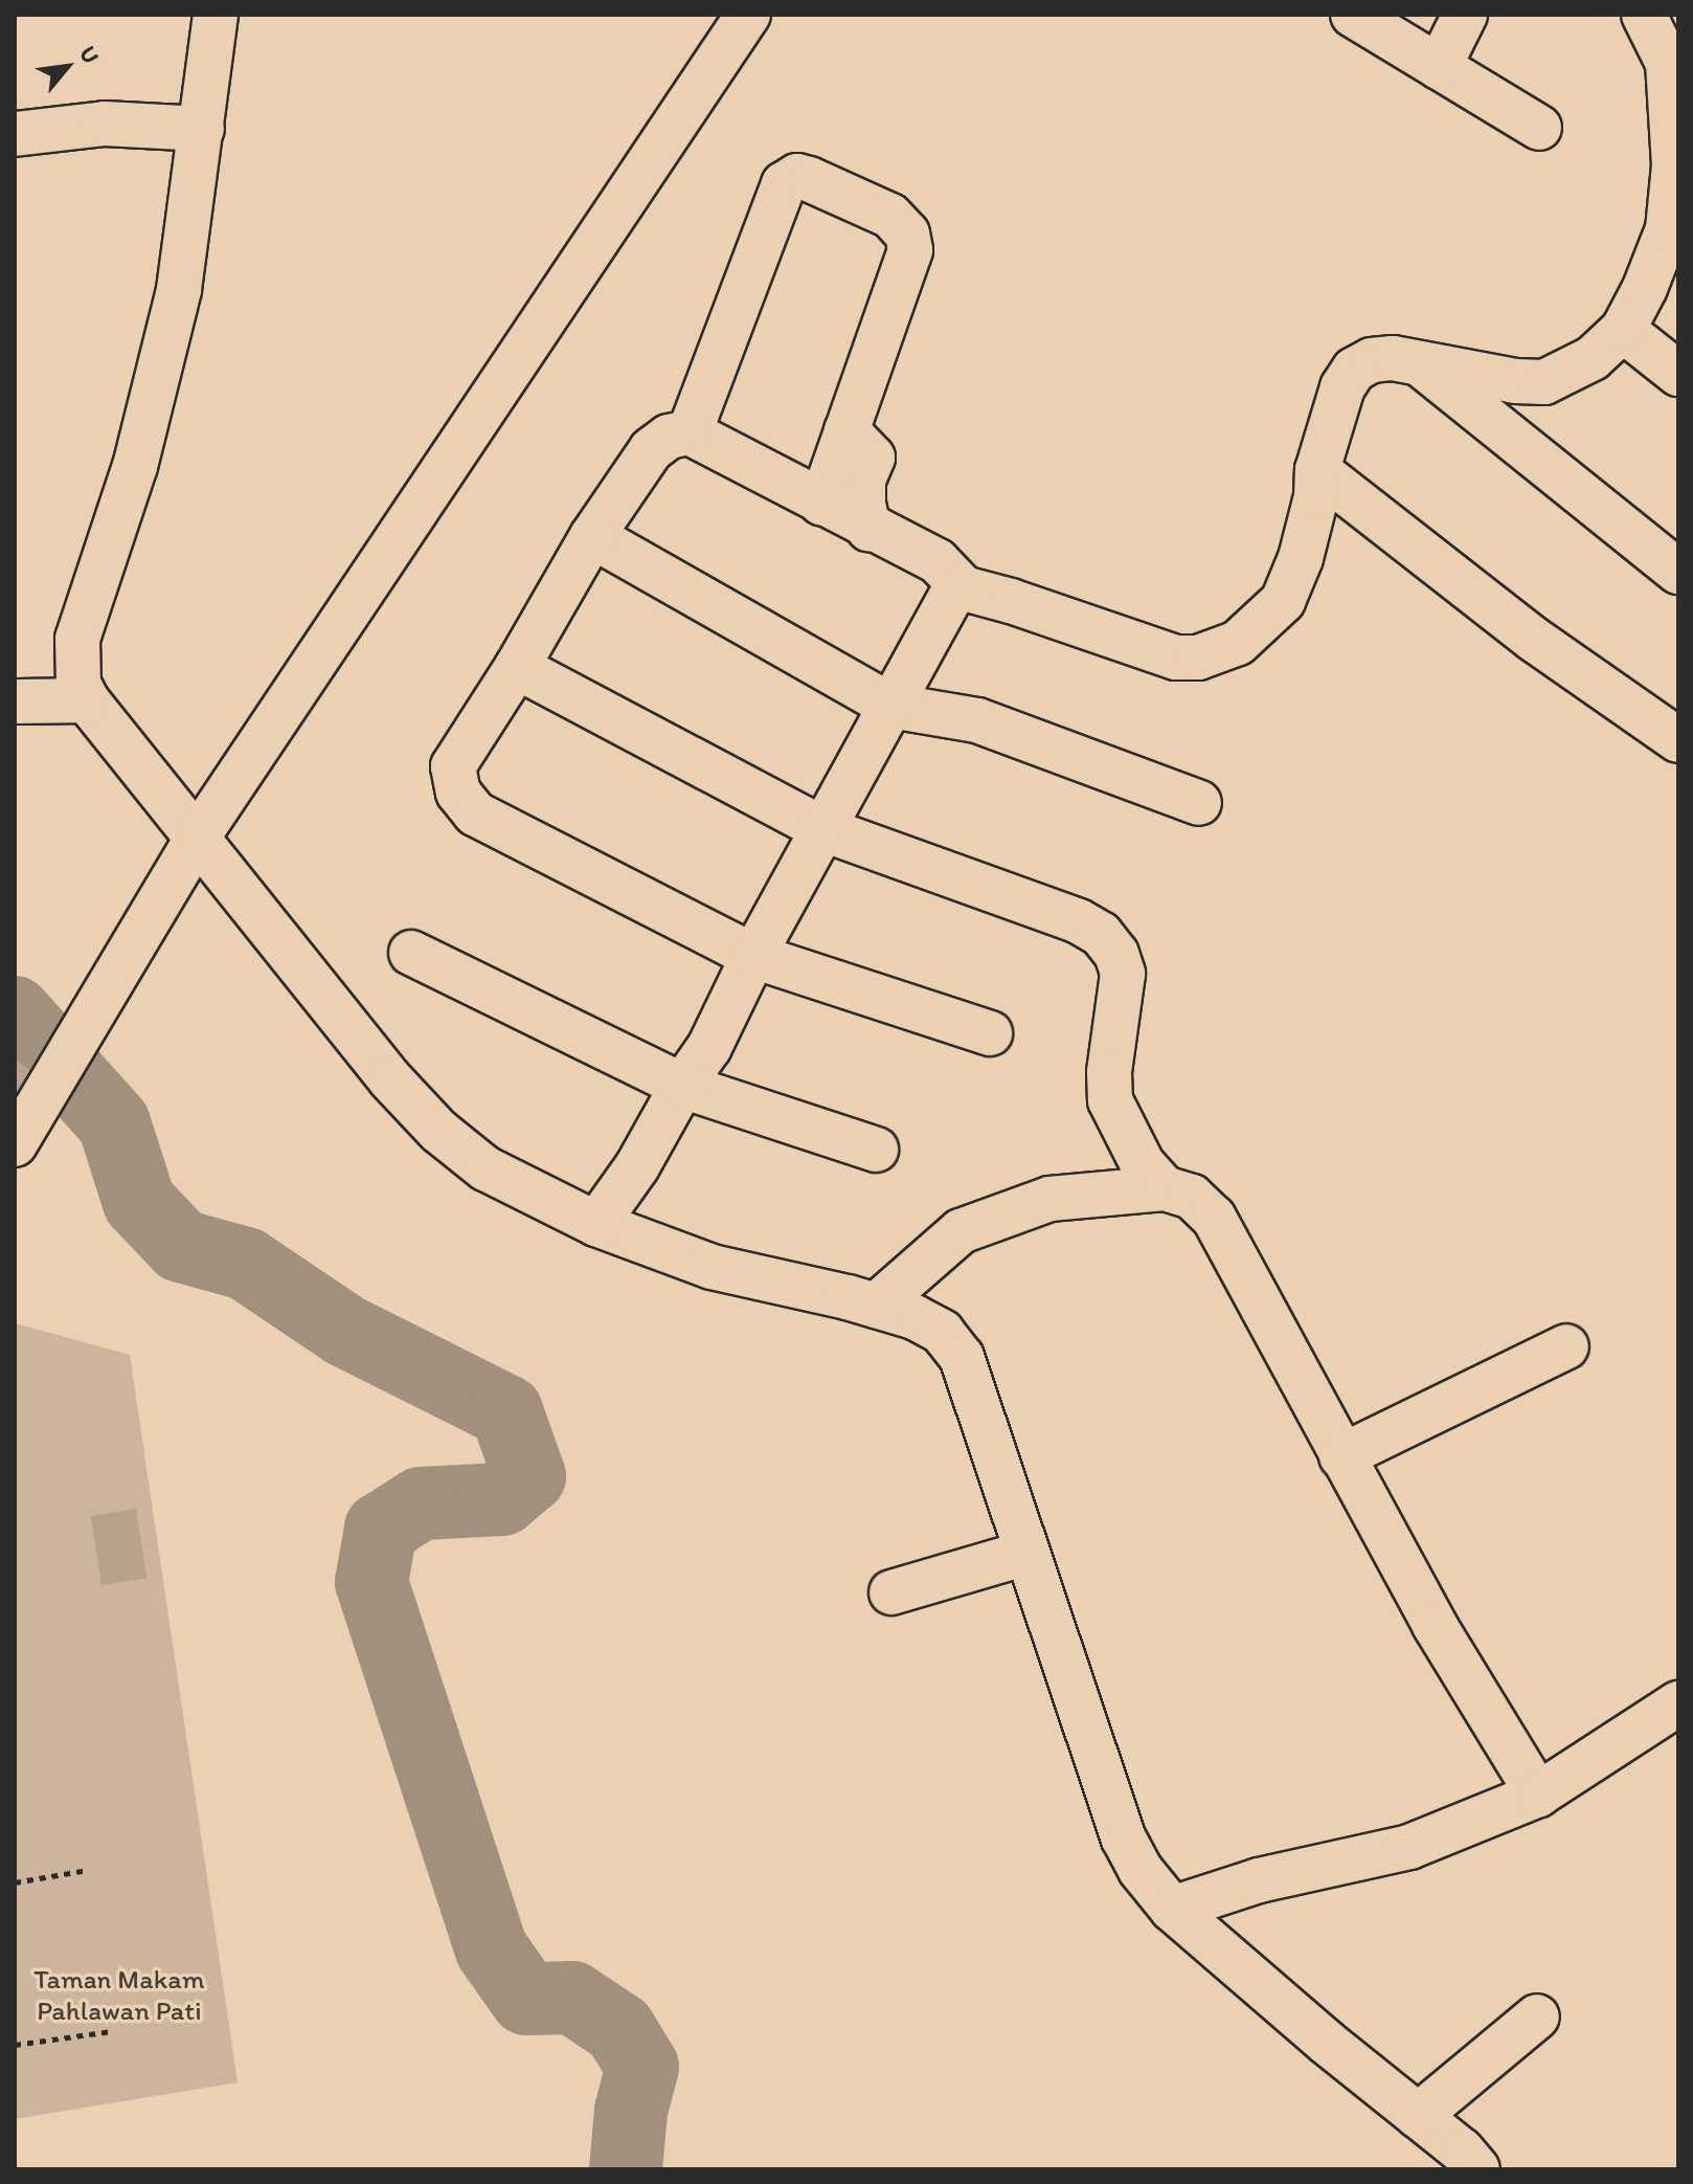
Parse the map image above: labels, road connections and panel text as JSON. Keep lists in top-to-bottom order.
{
  "parks": ["Taman Makam Pahlawan Pati"],
  "north": "top right"
}
